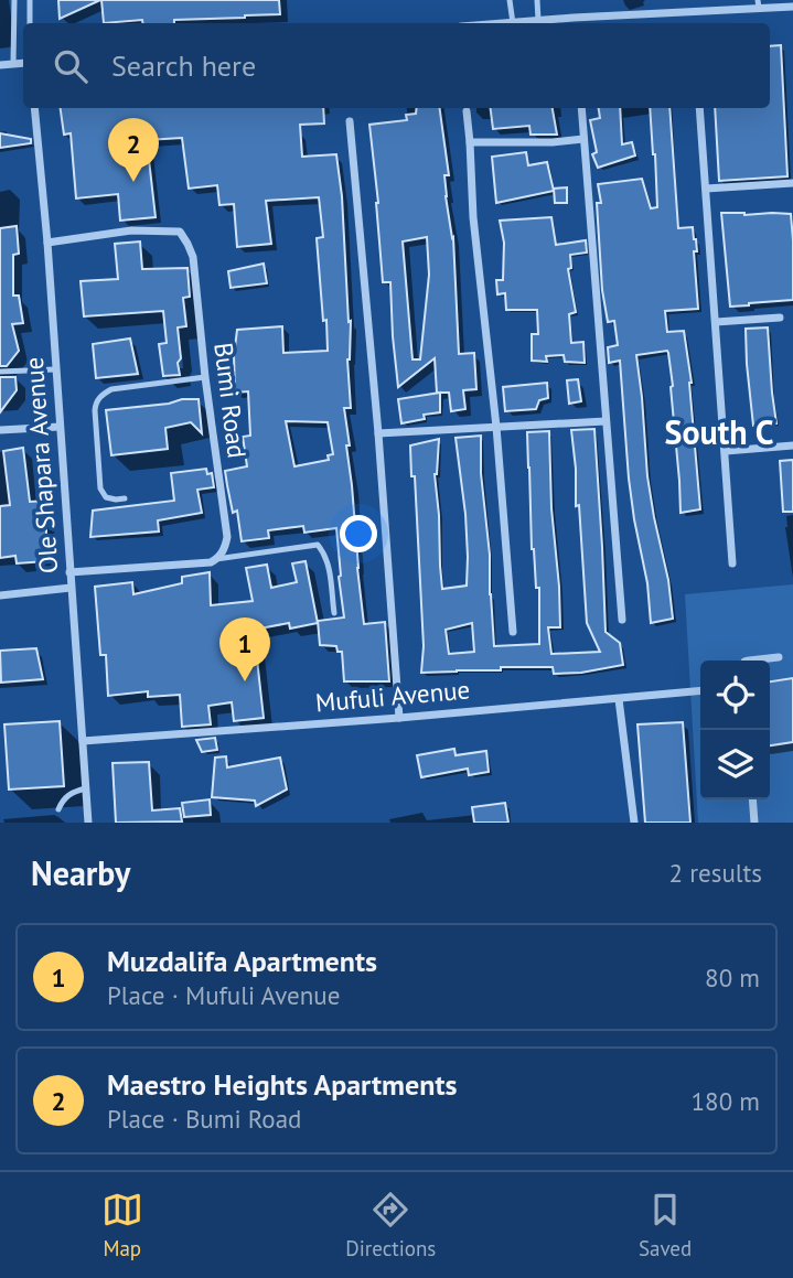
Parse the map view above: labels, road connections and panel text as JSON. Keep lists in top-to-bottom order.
{
  "streets": {
    "street": ["Bumi Road", "Ole Shapara Avenue", "Mufuli Avenue"]
  },
  "crossings": [
    ["Bumi Road", "Ole Shapara Avenue"],
    ["Ole Shapara Avenue", "Mufuli Avenue"]
  ],
  "districts": ["South C"],
  "page": {
    "search": "Search here",
    "pins": ["2", "1"],
    "heading": ["Nearby", "2 results"],
    "list": [
      {
        "mark": "1",
        "name": "Muzdalifa Apartments",
        "note": "Place · Mufuli Avenue",
        "value": "80 m"
      },
      {
        "mark": "2",
        "name": "Maestro Heights Apartments",
        "note": "Place · Bumi Road",
        "value": "180 m"
      }
    ],
    "nav": ["Map", "Directions", "Saved"]
  }
}
